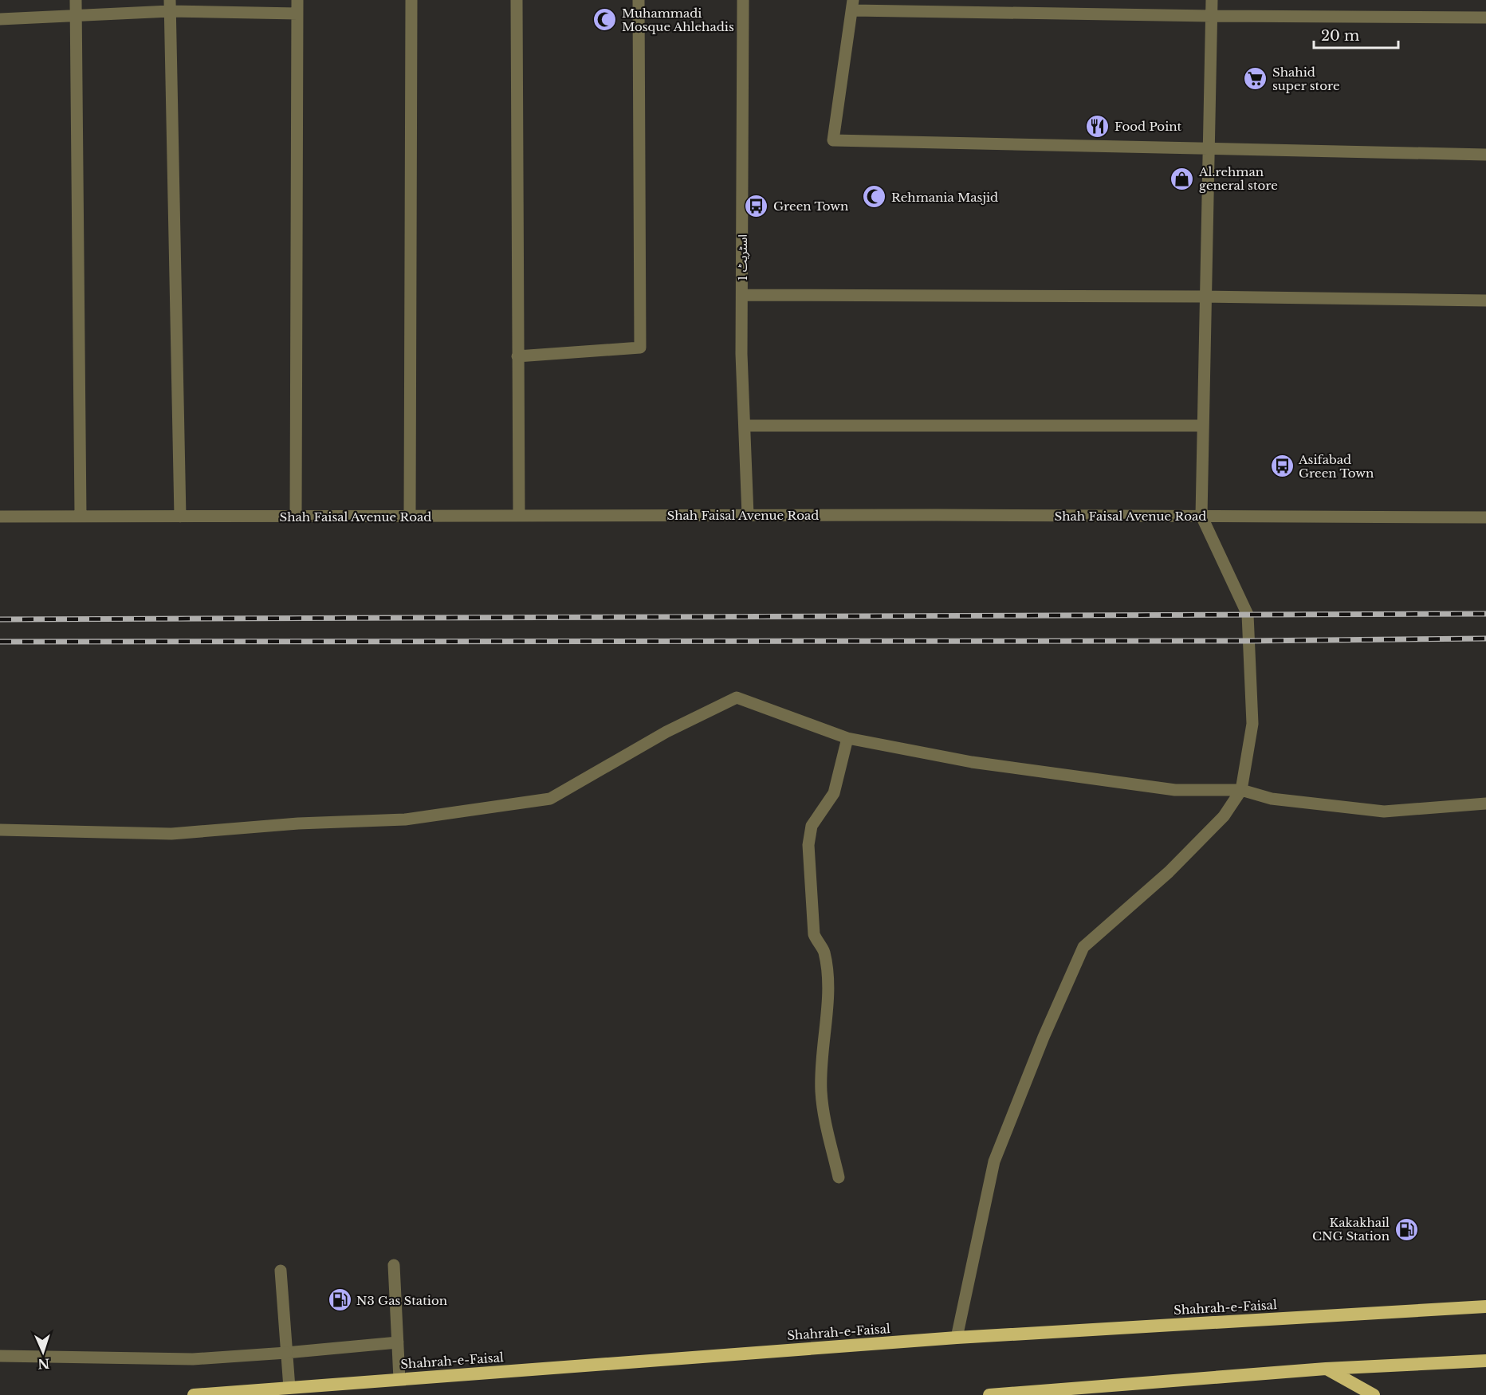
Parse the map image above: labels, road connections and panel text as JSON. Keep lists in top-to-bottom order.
{
  "streets": {
    "highway": ["Shahrah-e-Faisal"],
    "street": ["اسٹریٹ 1", "Shah Faisal Avenue Road"]
  },
  "crossings": [
    ["اسٹریٹ 1", "Shah Faisal Avenue Road"]
  ],
  "places": {
    "mosque": ["Muhammadi Mosque Ahlehadis", "Rehmania Masjid"],
    "supermarket": ["Shahid super store"],
    "restaurant": ["Food Point"],
    "shop": ["Al.rehman general store"],
    "bus stop": ["Green Town", "Asifabad Green Town"],
    "fuel station": ["Kakakhail CNG Station", "N3 Gas Station"]
  },
  "scale_bar": "20 m",
  "north": "bottom"
}
